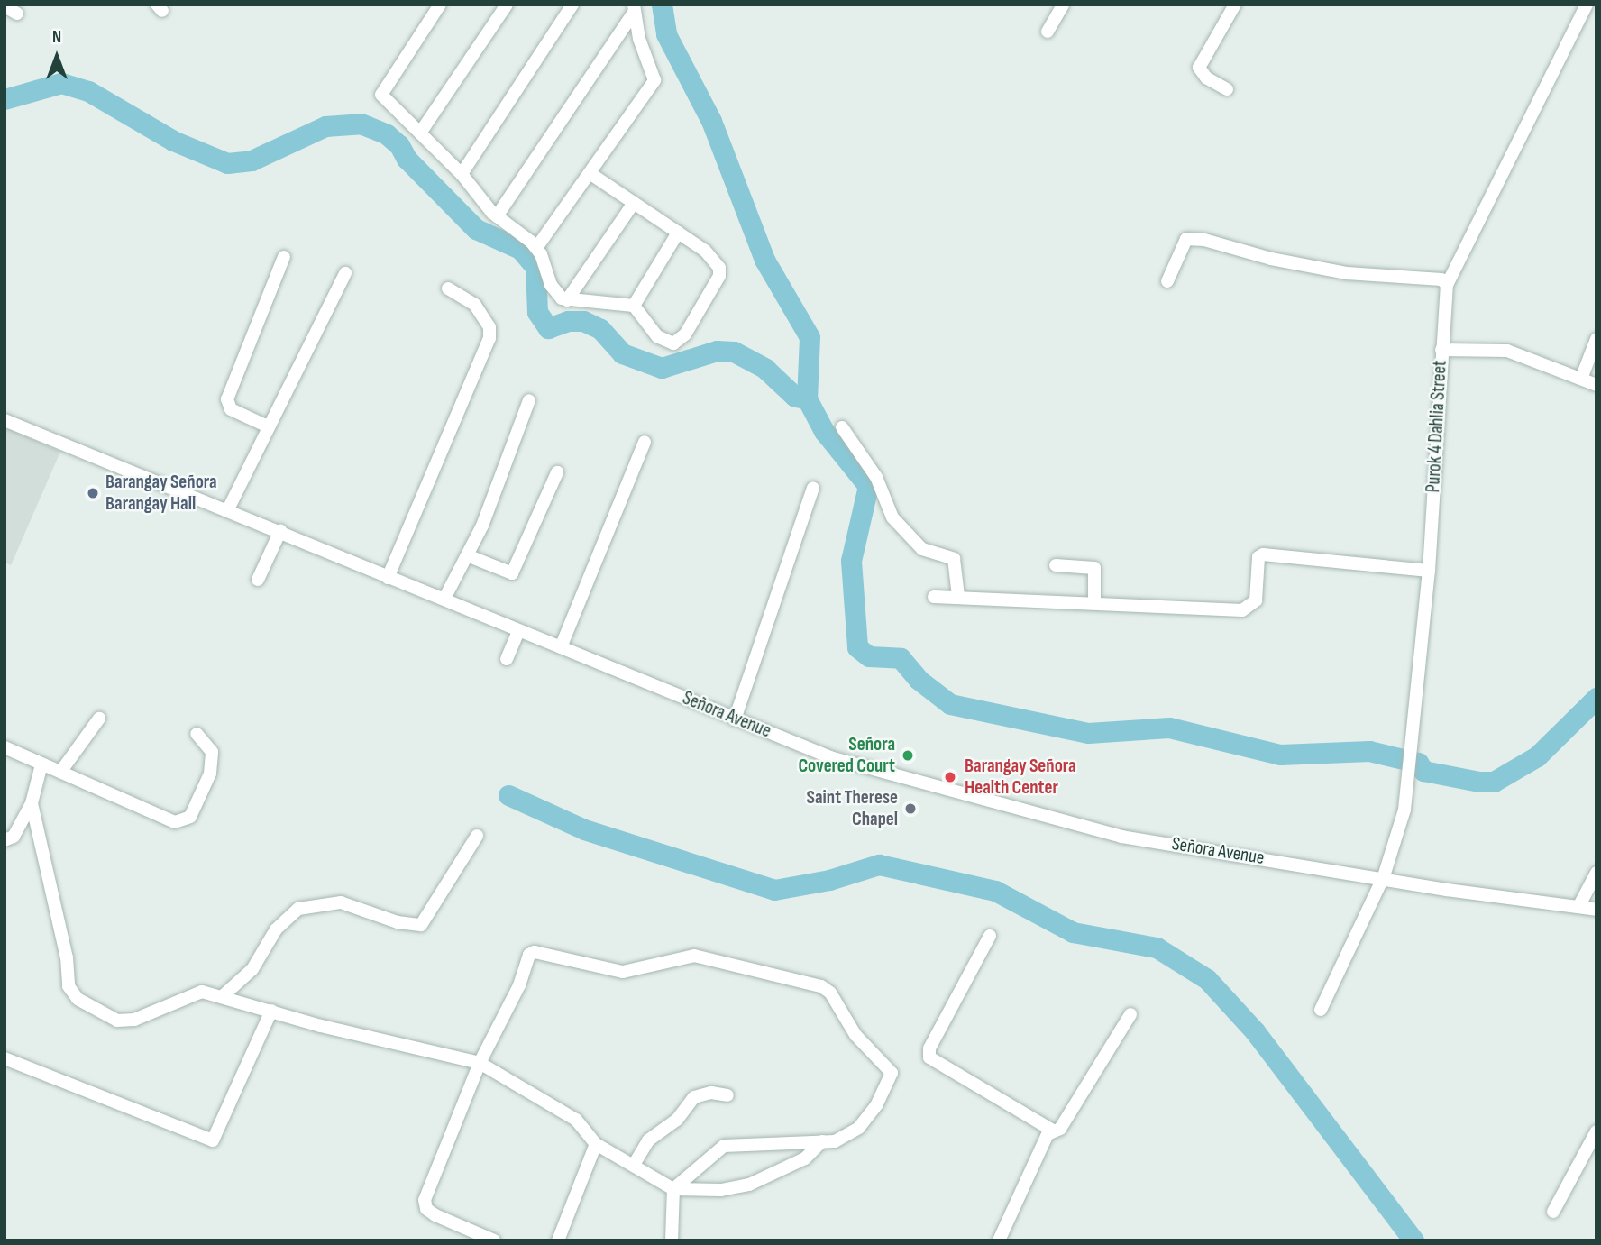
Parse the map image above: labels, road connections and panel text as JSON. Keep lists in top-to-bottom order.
{
  "streets": {
    "street": ["Purok 4 Dahlia Street", "Señora Avenue"]
  },
  "crossings": [
    ["Purok 4 Dahlia Street", "Señora Avenue"]
  ],
  "places": [
    "Barangay Señora Barangay Hall",
    "Señora Covered Court",
    "Barangay Señora Health Center",
    "Saint Therese Chapel"
  ],
  "north": "top"
}
